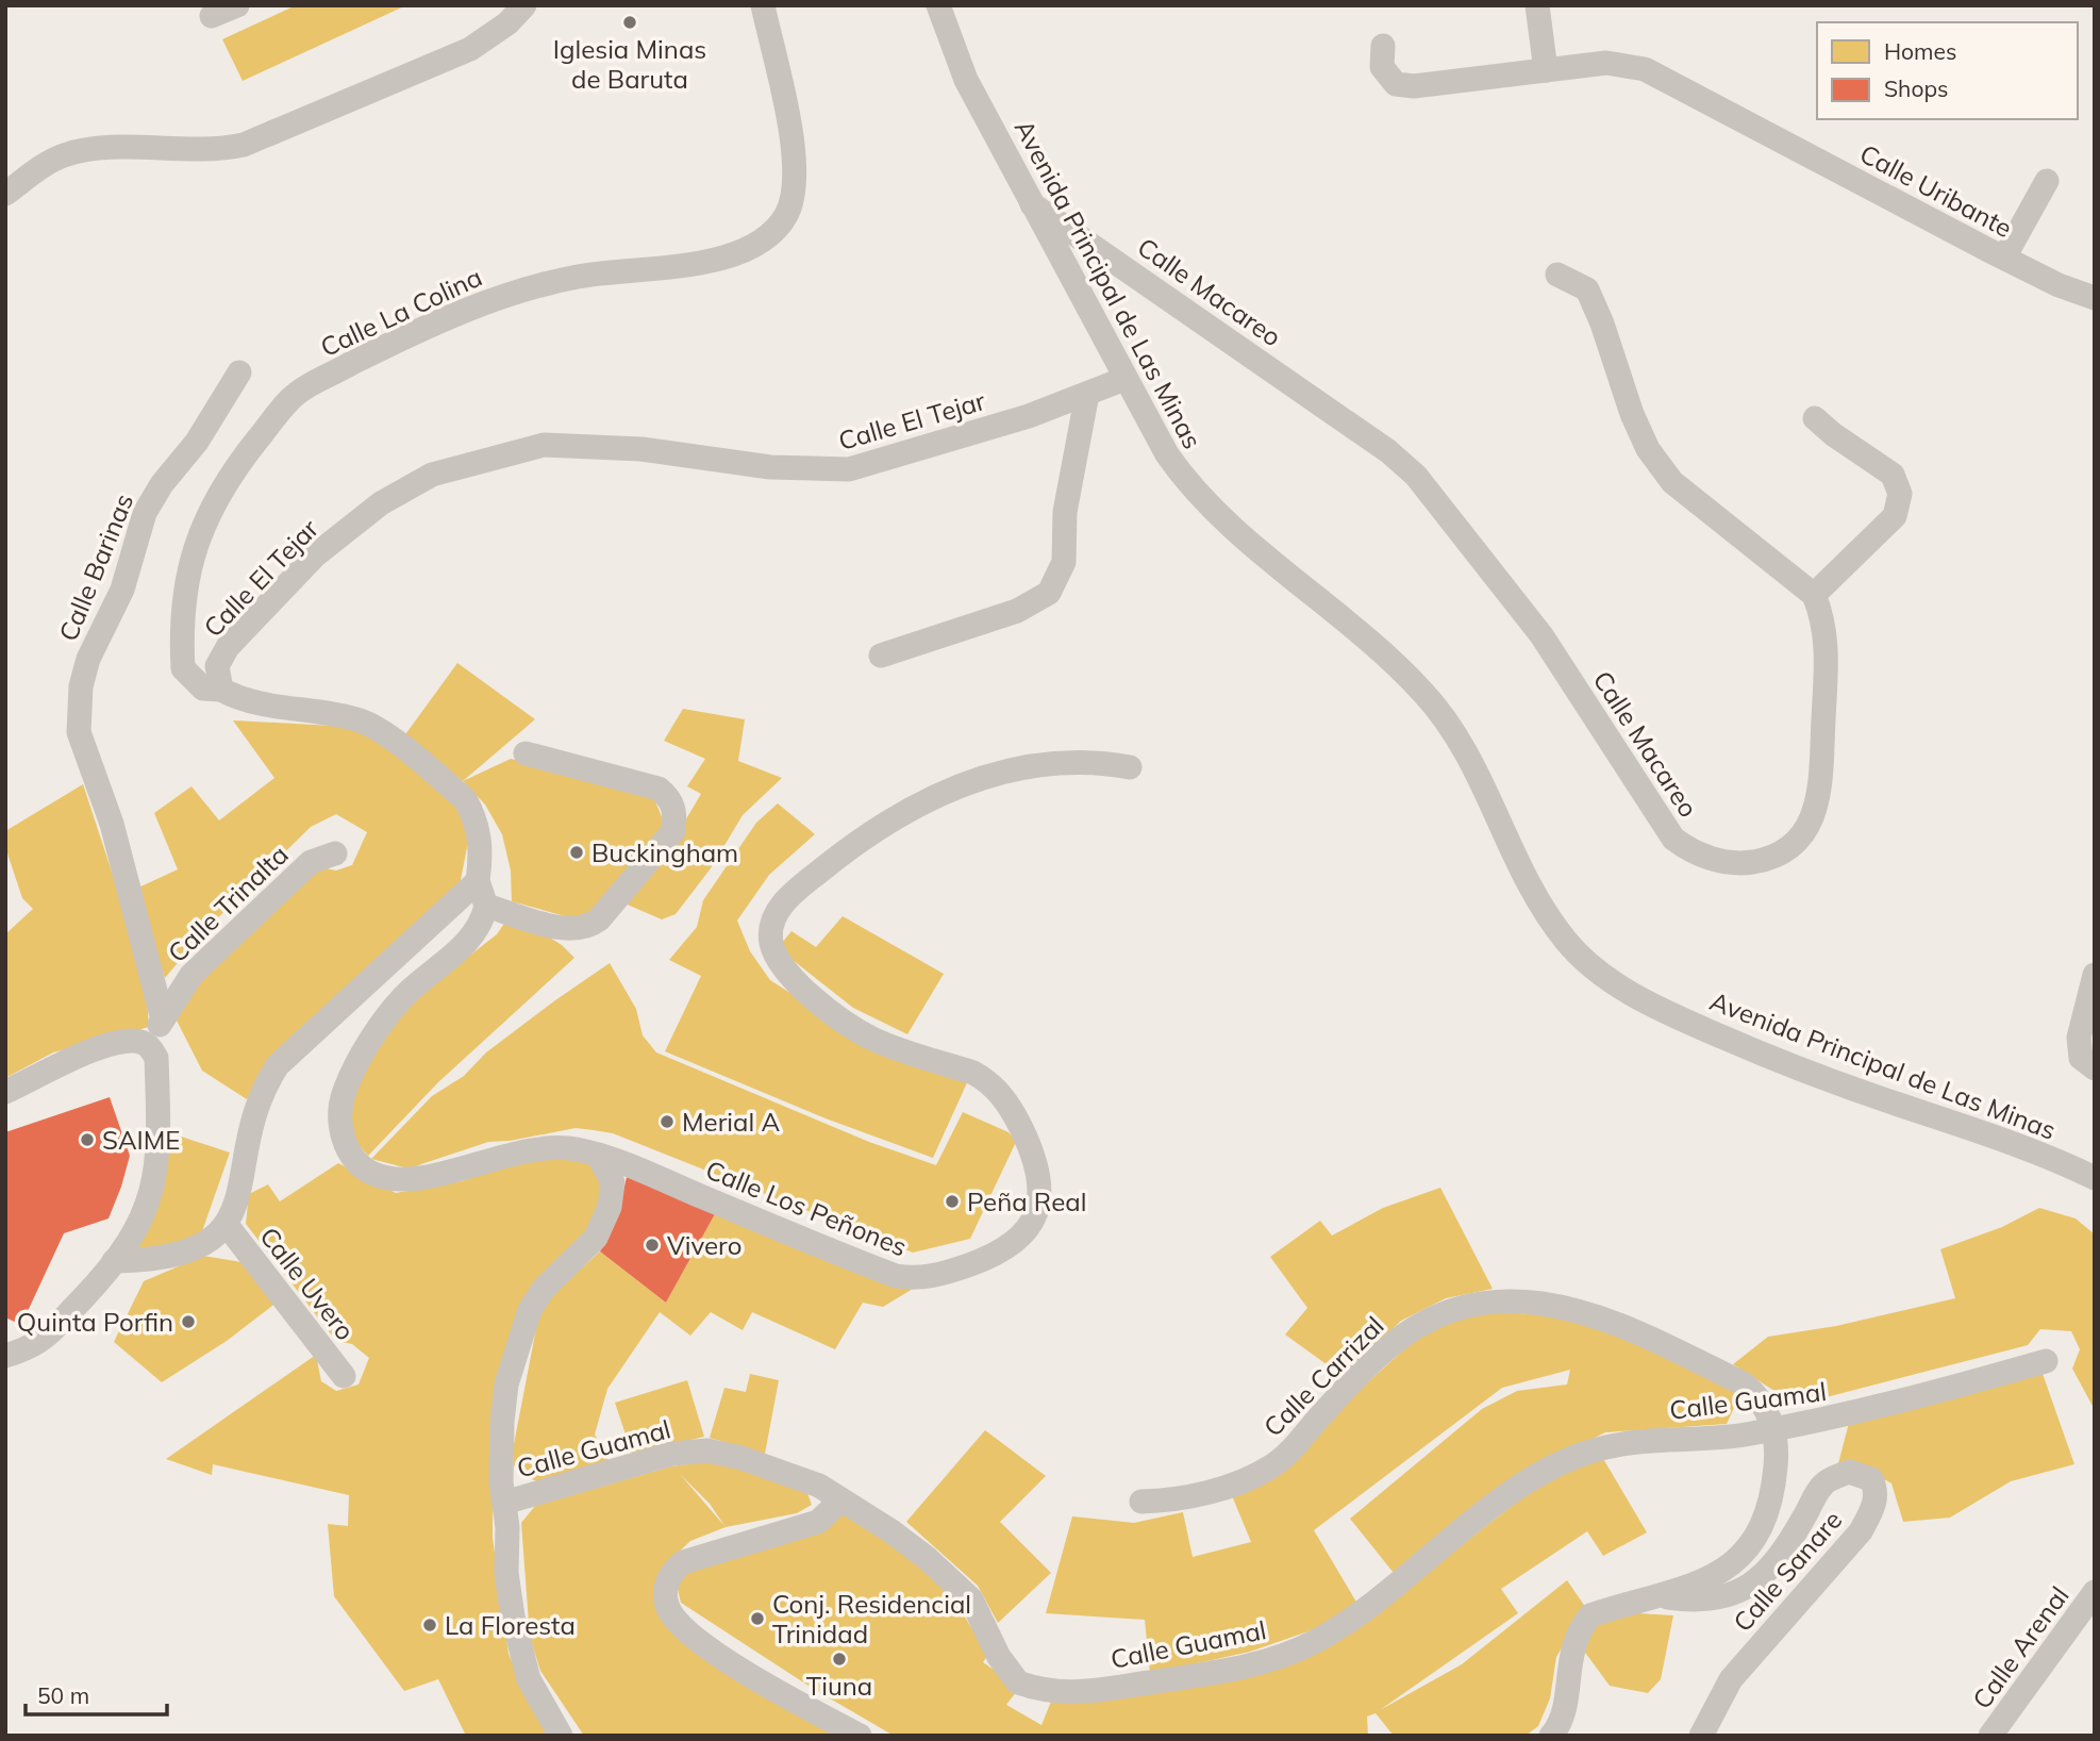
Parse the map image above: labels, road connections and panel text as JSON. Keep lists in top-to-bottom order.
{
  "streets": {
    "street": [
      "Calle Uribante",
      "Avenida Principal de Las Minas",
      "Calle Macareo",
      "Calle La Colina",
      "Calle El Tejar",
      "Calle Barinas",
      "Calle Trinalta",
      "Calle Los Peñones",
      "Calle Uvero",
      "Calle Carrizal",
      "Calle Guamal",
      "Calle Sanare",
      "Calle Arenal"
    ]
  },
  "crossings": [
    ["Avenida Principal de Las Minas", "Calle Macareo"],
    ["Avenida Principal de Las Minas", "Calle El Tejar"],
    ["Calle La Colina", "Calle El Tejar"],
    ["Calle Barinas", "Calle Trinalta"],
    ["Calle Carrizal", "Calle Guamal"],
    ["Calle Carrizal", "Calle Sanare"]
  ],
  "places": [
    "Iglesia Minas de Baruta",
    "Buckingham",
    "Merial A",
    "SAIME",
    "Peña Real",
    "Vivero",
    "Quinta Porfin",
    "Conj. Residencial Trinidad",
    "La Floresta",
    "Tiuna"
  ],
  "legend": ["Homes", "Shops"],
  "scale_bar": "50 m"
}
